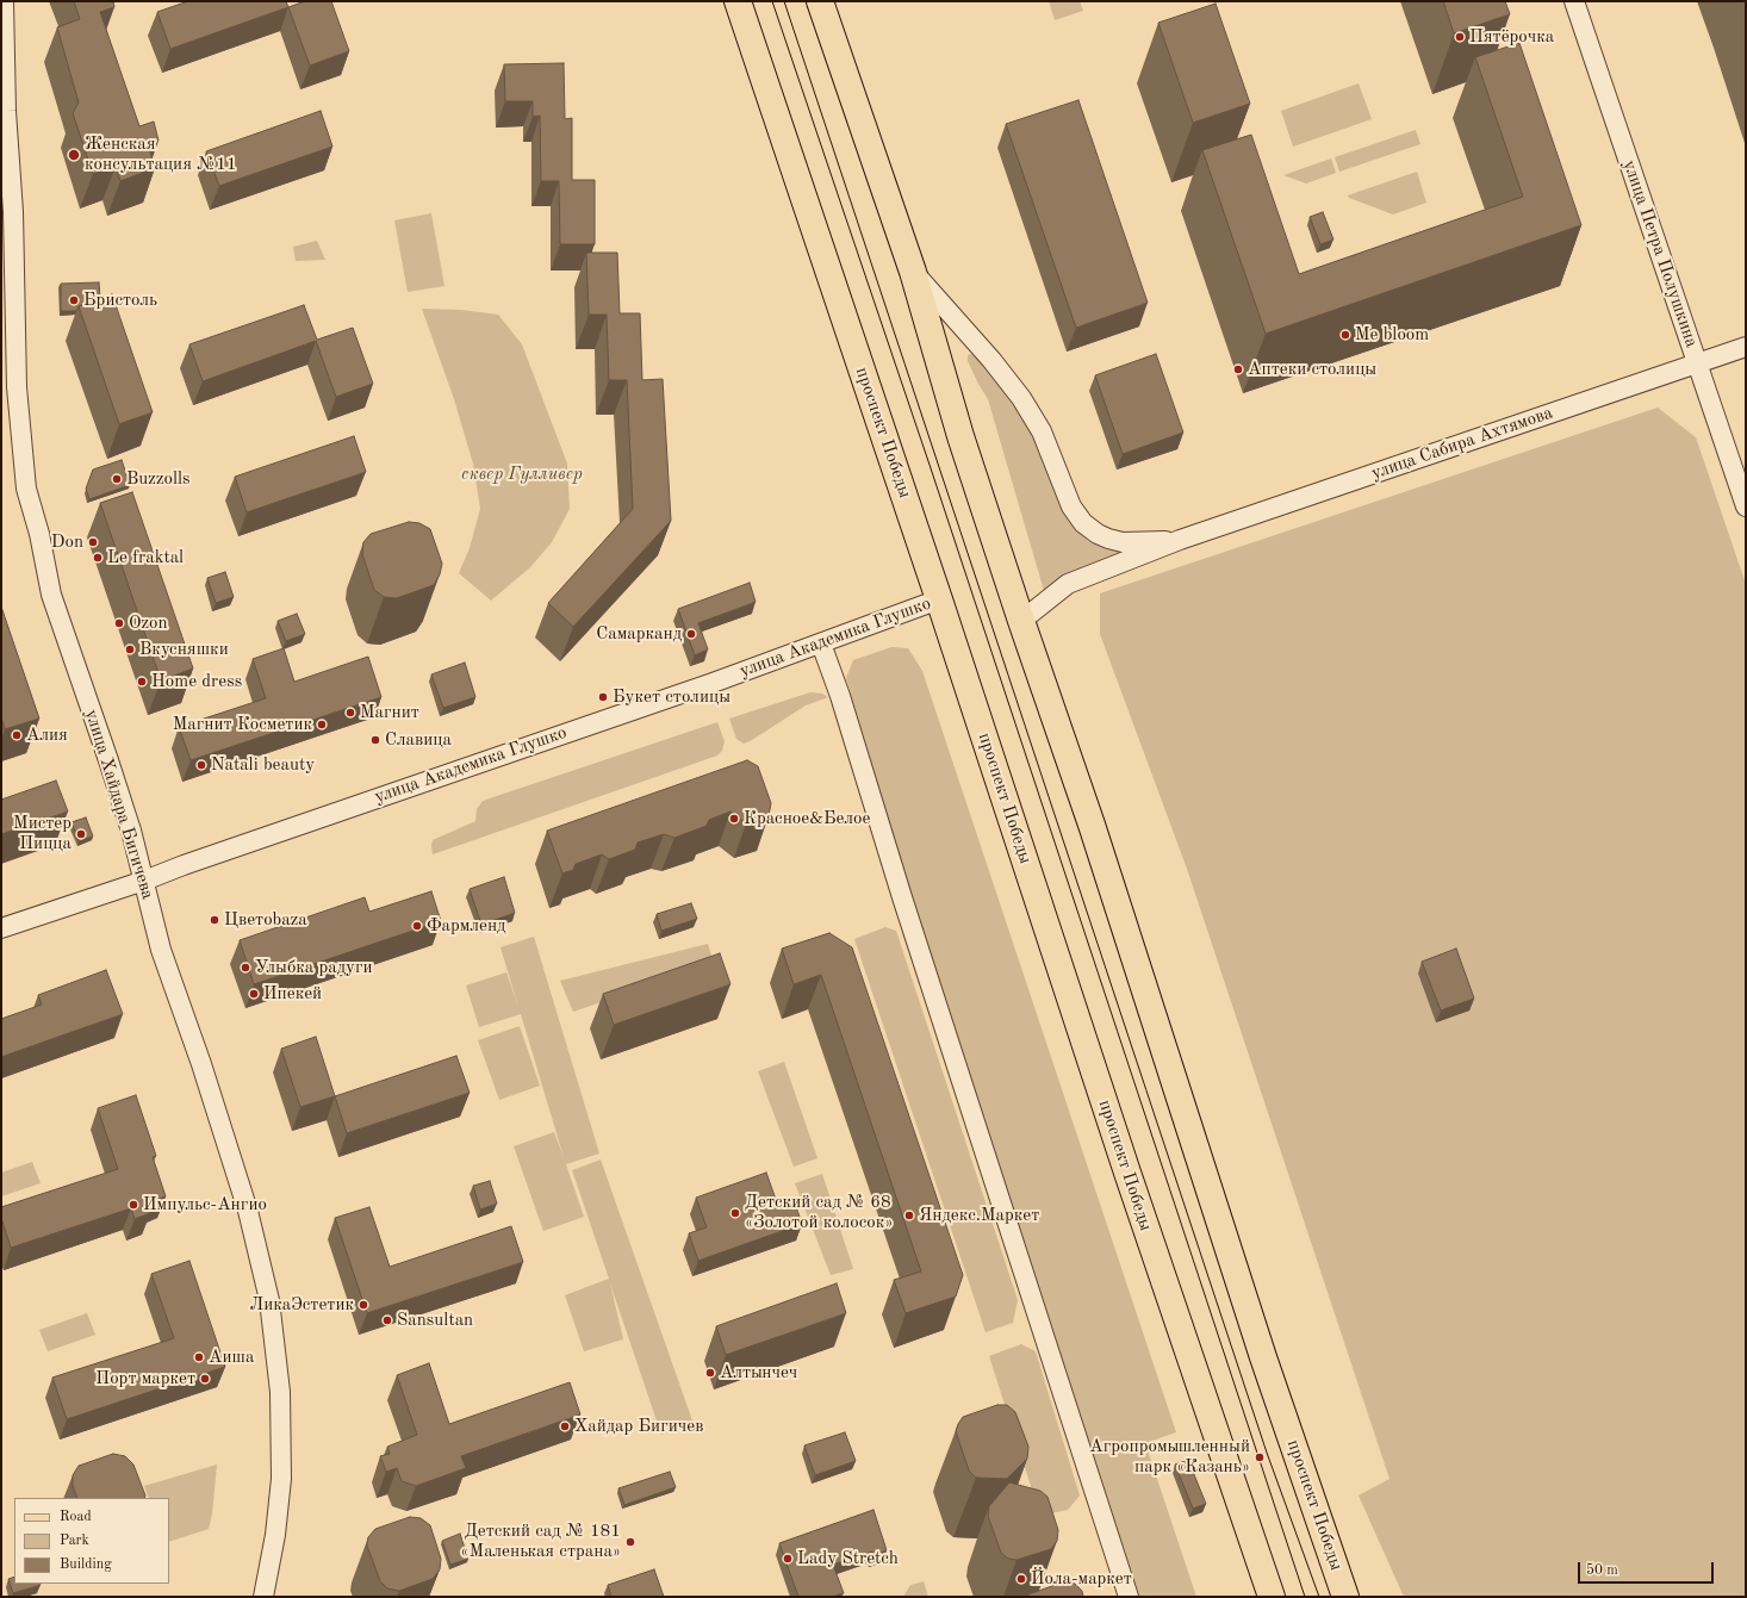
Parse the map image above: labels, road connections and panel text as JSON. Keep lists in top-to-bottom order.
{
  "streets": {
    "main road": ["проспект Победы"],
    "street": [
      "улица Петра Полушкина",
      "улица Сабира Ахтямова",
      "улица Академика Глушко",
      "улица Хайдара Бигичева"
    ]
  },
  "crossings": [
    ["улица Петра Полушкина", "улица Сабира Ахтямова"],
    ["проспект Победы", "улица Сабира Ахтямова"],
    ["проспект Победы", "улица Академика Глушко"],
    ["улица Академика Глушко", "улица Хайдара Бигичева"]
  ],
  "parks": ["сквер Гулливер"],
  "places": [
    "Пятёрочка",
    "Женская консультация №11",
    "Бристоль",
    "Me bloom",
    "Аптеки столицы",
    "Buzzolls",
    "Don",
    "Le fraktal",
    "Ozon",
    "Самарканд",
    "Вкусняшки",
    "Home dress",
    "Букет столицы",
    "Магнит",
    "Магнит Косметик",
    "Алия",
    "Славица",
    "Natali beauty",
    "Красное&Белое",
    "Мистер Пицца",
    "Цветоbaza",
    "Фармленд",
    "Улыбка радуги",
    "Ипекей",
    "Импульс-Ангио",
    "Детский сад № 68 «Золотой колосок»",
    "Яндекс.Маркет",
    "ЛикаЭстетик",
    "Sansultan",
    "Аиша",
    "Алтынчеч",
    "Порт маркет",
    "Хайдар Бигичев",
    "Агропромышленный парк «Казань»",
    "Детский сад № 181 «Маленькая страна»",
    "Lady Stretch",
    "Йола-маркет"
  ],
  "legend": ["Road", "Park", "Building"],
  "scale_bar": "50 m"
}
